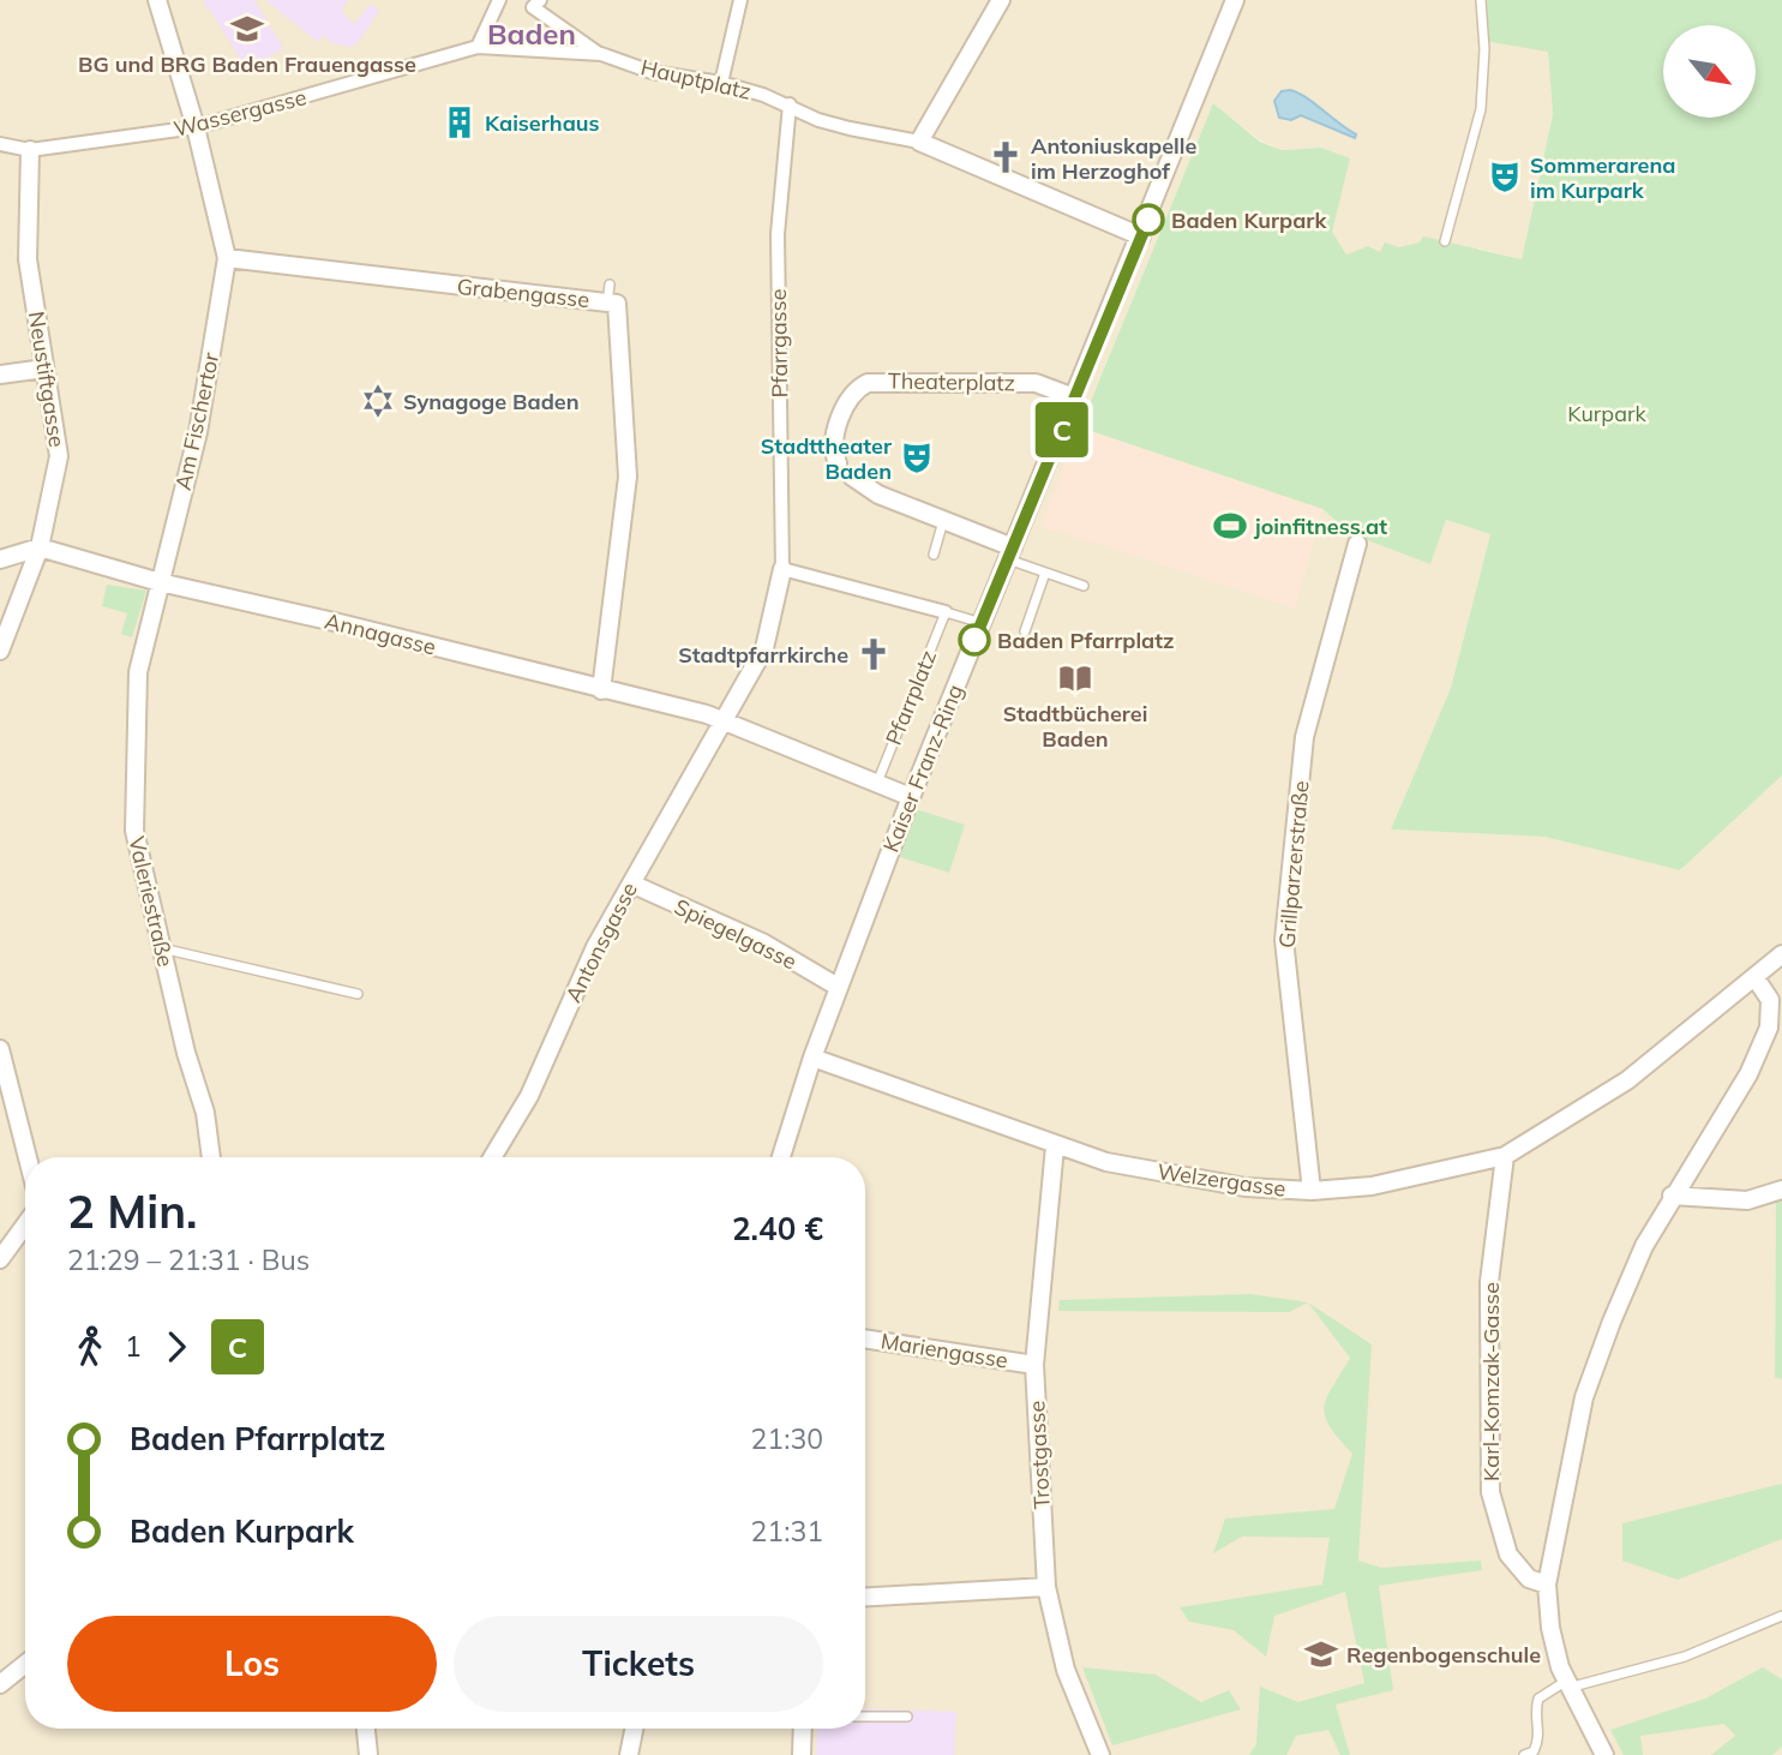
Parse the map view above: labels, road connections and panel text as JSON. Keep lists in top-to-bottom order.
{
  "streets": {
    "street": [
      "Hauptplatz",
      "Wassergasse",
      "Grabengasse",
      "Pfarrgasse",
      "Neustiftgasse",
      "Theaterplatz",
      "Am Fischertor",
      "Annagasse",
      "Kaiser Franz-Ring",
      "Grillparzerstraße",
      "Valeriestraße",
      "Spiegelgasse",
      "Antonsgasse",
      "Welzergasse",
      "Mariengasse",
      "Karl-Komzak-Gasse",
      "Trostgasse"
    ],
    "lane": ["Pfarrplatz"]
  },
  "crossings": [
    ["Hauptplatz", "Wassergasse"],
    ["Hauptplatz", "Pfarrgasse"],
    ["Wassergasse", "Neustiftgasse"],
    ["Grabengasse", "Am Fischertor"],
    ["Grabengasse", "Annagasse"],
    ["Pfarrgasse", "Annagasse"],
    ["Pfarrgasse", "Antonsgasse"],
    ["Neustiftgasse", "Annagasse"],
    ["Theaterplatz", "Kaiser Franz-Ring"],
    ["Am Fischertor", "Annagasse"],
    ["Am Fischertor", "Valeriestraße"],
    ["Annagasse", "Valeriestraße"],
    ["Annagasse", "Antonsgasse"],
    ["Kaiser Franz-Ring", "Spiegelgasse"],
    ["Kaiser Franz-Ring", "Welzergasse"],
    ["Grillparzerstraße", "Welzergasse"],
    ["Spiegelgasse", "Antonsgasse"],
    ["Welzergasse", "Karl-Komzak-Gasse"],
    ["Welzergasse", "Trostgasse"],
    ["Mariengasse", "Trostgasse"]
  ],
  "districts": ["Baden"],
  "parks": ["Kurpark"],
  "places": {
    "school or university": ["BG und BRG Baden Frauengasse", "Regenbogenschule"],
    "building": ["Kaiserhaus"],
    "church": ["Antoniuskapelle im Herzoghof", "Stadtpfarrkirche"],
    "theatre": ["Sommerarena im Kurpark", "Stadttheater Baden"],
    "other": ["Baden Kurpark", "Baden Pfarrplatz"],
    "synagogue": ["Synagoge Baden"],
    "sports": ["joinfitness.at"],
    "library": ["Stadtbücherei Baden"]
  },
  "lines": ["bus line C"],
  "north": "bottom right",
  "page": {
    "on_map": "C",
    "heading": ["2 Min.", "21:29 – 21:31 · Bus", "2.40 €"],
    "legs": ["1", "C"],
    "list": [
      {
        "name": "Baden Pfarrplatz",
        "value": "21:30"
      },
      {
        "name": "Baden Kurpark",
        "value": "21:31"
      }
    ],
    "buttons": ["Los", "Tickets"]
  }
}
